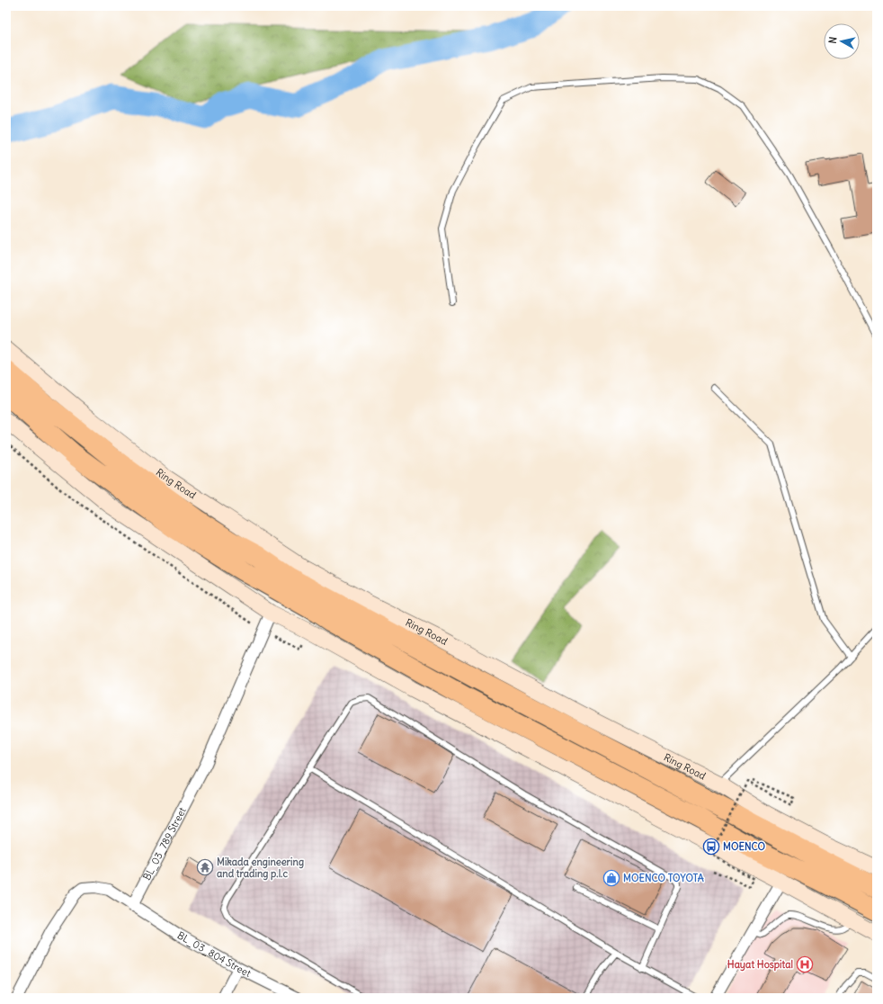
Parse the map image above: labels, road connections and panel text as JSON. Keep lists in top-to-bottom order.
{
  "streets": {
    "highway": ["Ring Road"],
    "street": ["BL_03_789 Street", "BL_03_804 Street"]
  },
  "crossings": [
    ["BL_03_789 Street", "BL_03_804 Street"]
  ],
  "places": {
    "bus stop": ["MOENCO"],
    "temple": ["Mikada engineering and trading p.l.c"],
    "shop": ["MOENCO TOYOTA"],
    "hospital": ["Hayat Hospital"]
  },
  "north": "left"
}
